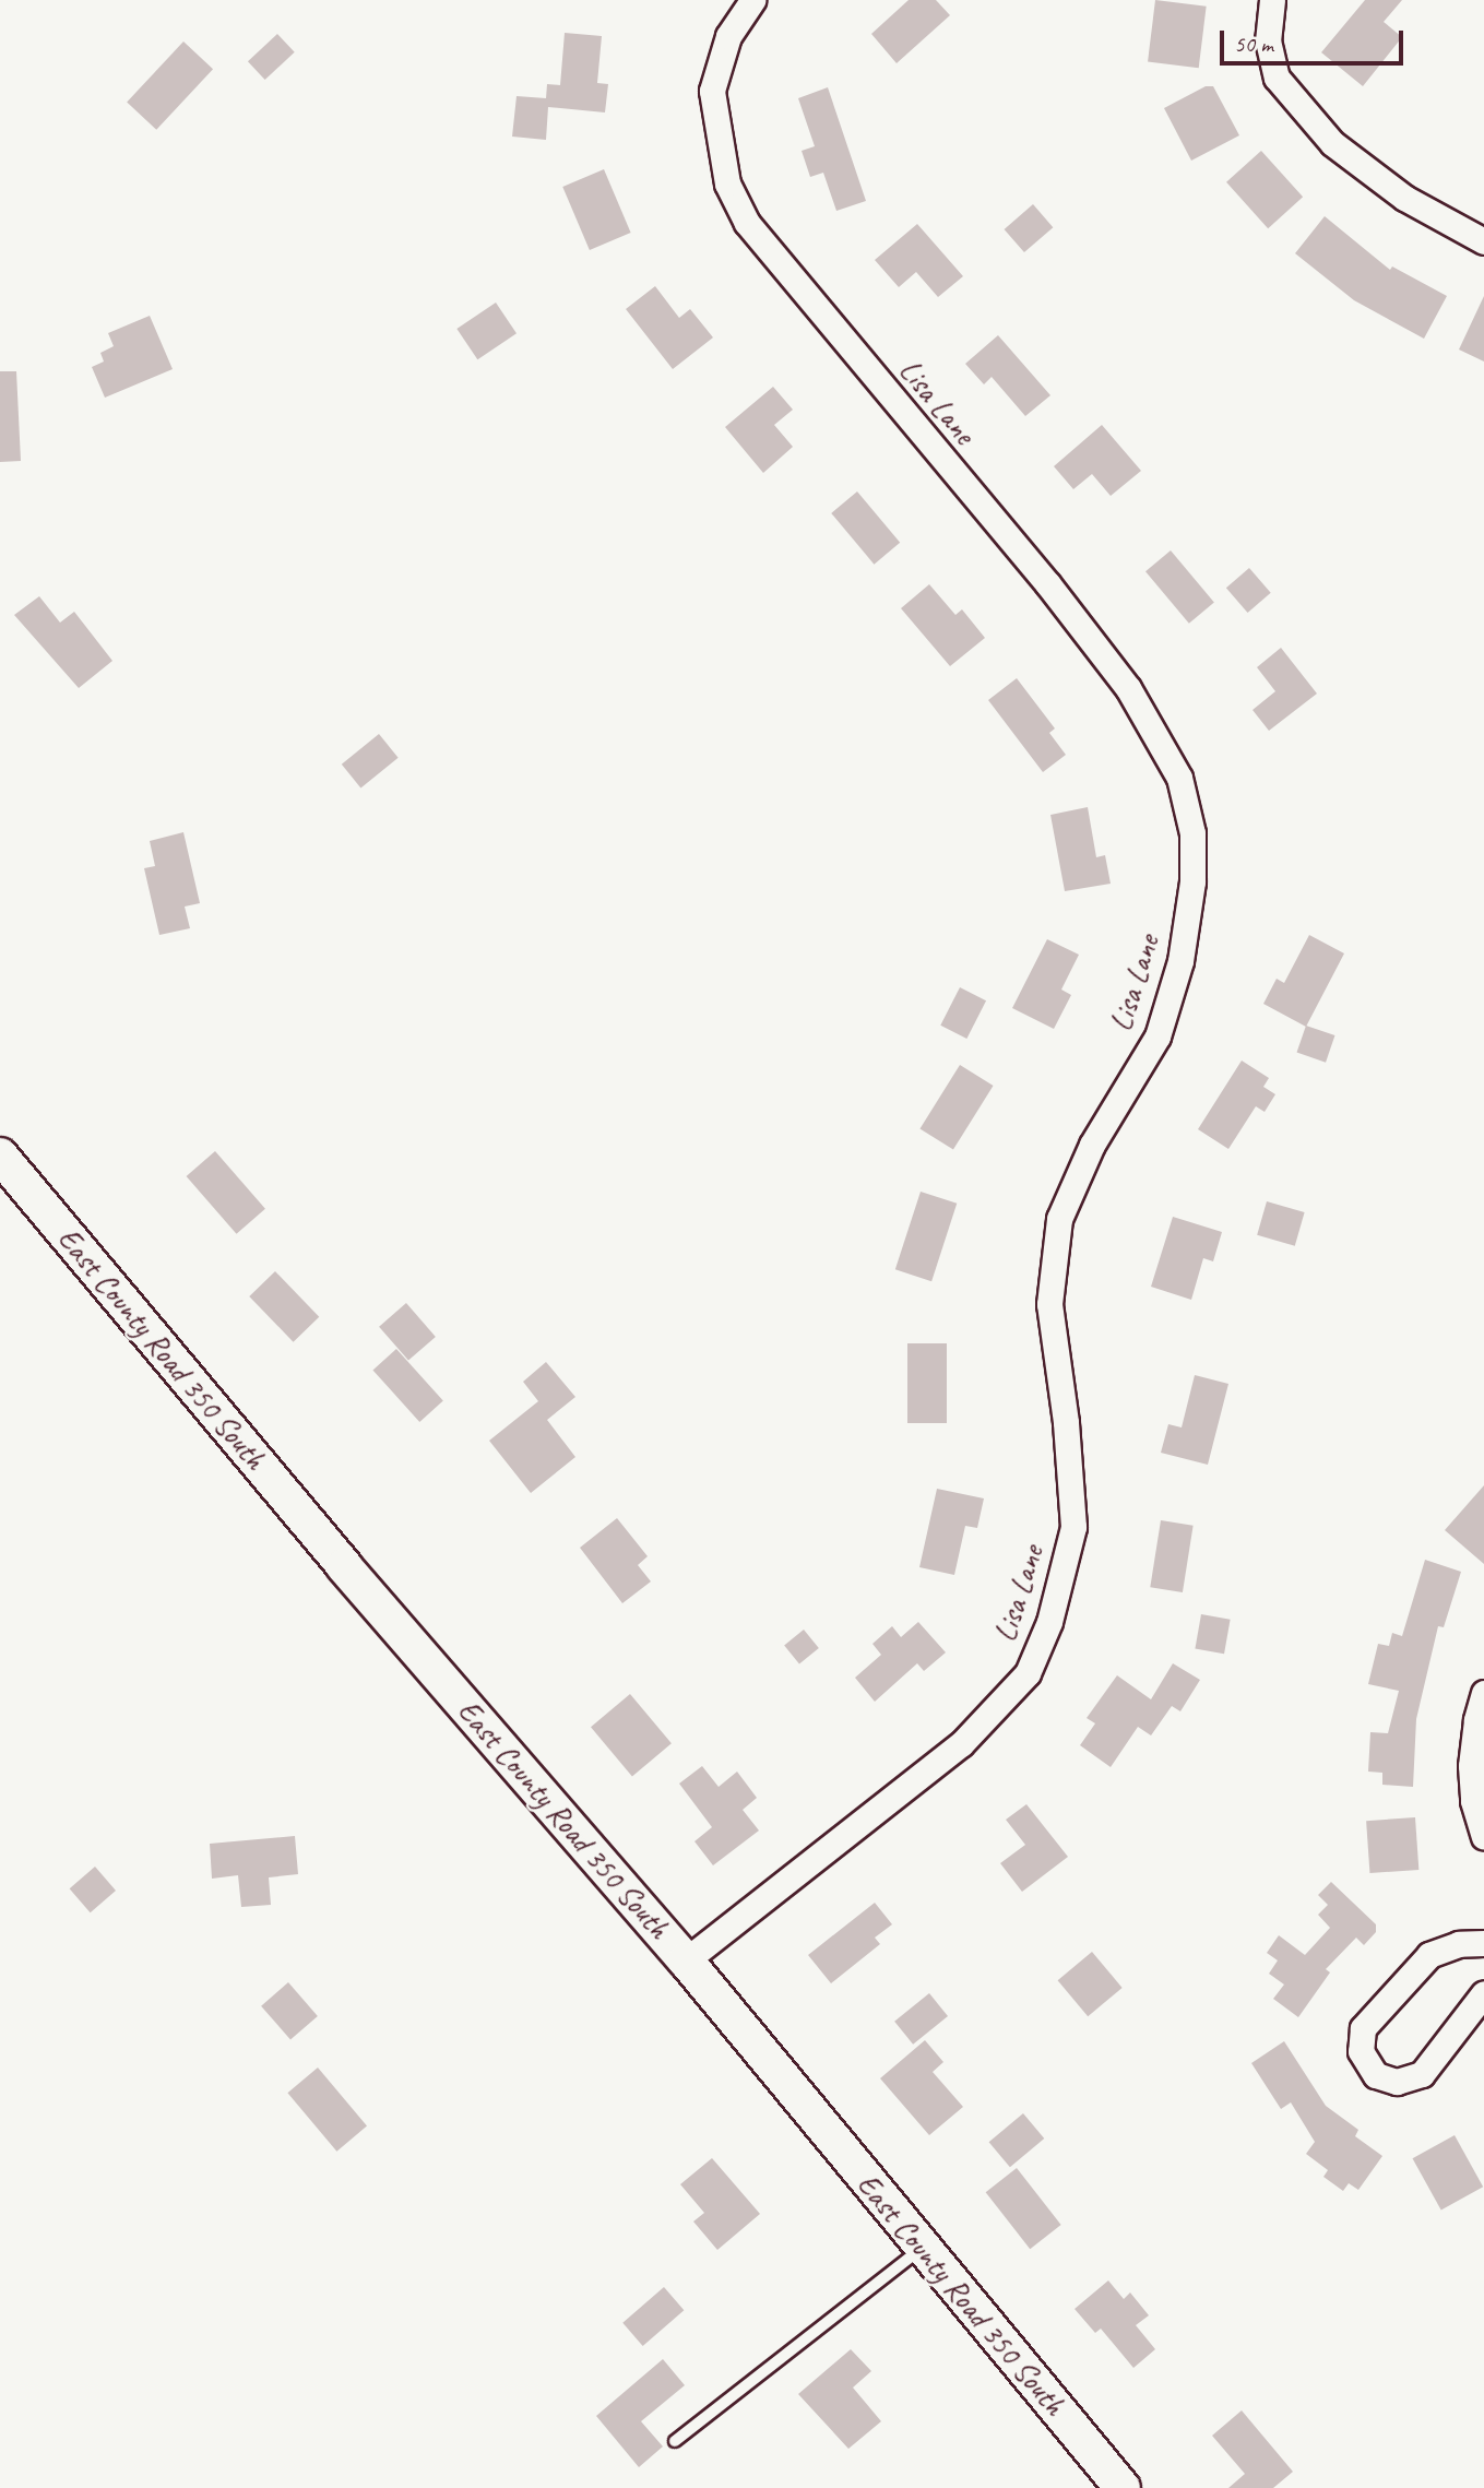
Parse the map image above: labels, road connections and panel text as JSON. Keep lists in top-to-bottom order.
{
  "streets": {
    "street": ["Lisa Lane", "East County Road 350 South"]
  },
  "crossings": [
    ["Lisa Lane", "East County Road 350 South"]
  ],
  "scale_bar": "50 m"
}
